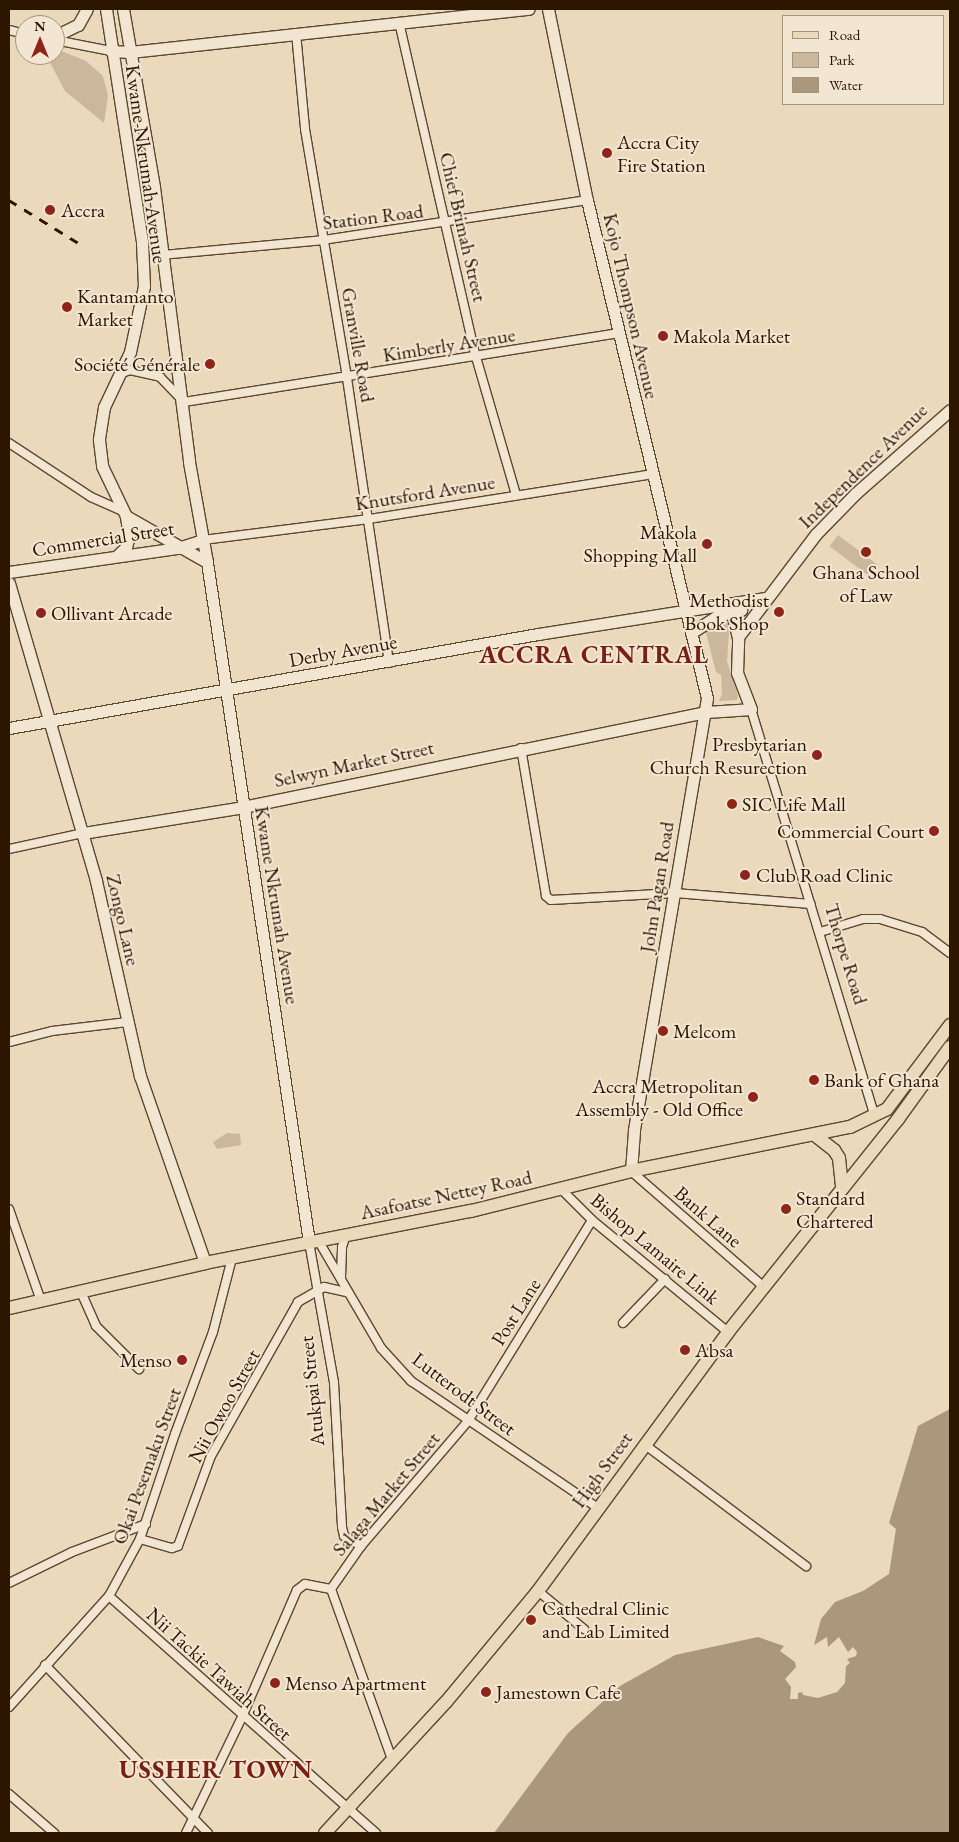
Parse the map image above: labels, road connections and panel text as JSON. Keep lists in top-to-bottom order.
{
  "streets": {
    "main road": [
      "Kwame Nkrumah Avenue",
      "Kojo Thompson Avenue",
      "Independence Avenue",
      "Commercial Street",
      "Derby Avenue",
      "Selwyn Market Street",
      "John Pagan Road",
      "Zongo Lane",
      "Thorpe Road",
      "Asafoatse Nettey Road",
      "High Street"
    ],
    "street": [
      "Station Road",
      "Chief Brimah Street",
      "Granville Road",
      "Kimberly Avenue",
      "Knutsford Avenue",
      "Bank Lane",
      "Bishop Lamaire Link",
      "Post Lane",
      "Atukpai Street",
      "Lutterodt Street",
      "Nii Owoo Street",
      "Okai Pesemaku Street",
      "Salaga Market Street",
      "Nii Tackie Tawiah Street"
    ]
  },
  "crossings": [
    ["Kwame Nkrumah Avenue", "Station Road"],
    ["Kwame Nkrumah Avenue", "Kimberly Avenue"],
    ["Kwame Nkrumah Avenue", "Knutsford Avenue"],
    ["Kwame Nkrumah Avenue", "Commercial Street"],
    ["Kwame Nkrumah Avenue", "Derby Avenue"],
    ["Kwame Nkrumah Avenue", "Selwyn Market Street"],
    ["Kwame Nkrumah Avenue", "Asafoatse Nettey Road"],
    ["Kwame Nkrumah Avenue", "Atukpai Street"],
    ["Station Road", "Chief Brimah Street"],
    ["Station Road", "Kojo Thompson Avenue"],
    ["Station Road", "Granville Road"],
    ["Chief Brimah Street", "Kimberly Avenue"],
    ["Chief Brimah Street", "Knutsford Avenue"],
    ["Kojo Thompson Avenue", "Kimberly Avenue"],
    ["Kojo Thompson Avenue", "Knutsford Avenue"],
    ["Kojo Thompson Avenue", "Derby Avenue"],
    ["Kojo Thompson Avenue", "John Pagan Road"],
    ["Granville Road", "Kimberly Avenue"],
    ["Granville Road", "Knutsford Avenue"],
    ["Granville Road", "Derby Avenue"],
    ["Knutsford Avenue", "Commercial Street"],
    ["Derby Avenue", "John Pagan Road"],
    ["Derby Avenue", "Zongo Lane"],
    ["Selwyn Market Street", "John Pagan Road"],
    ["Selwyn Market Street", "Zongo Lane"],
    ["Selwyn Market Street", "Thorpe Road"],
    ["John Pagan Road", "Asafoatse Nettey Road"],
    ["John Pagan Road", "Bank Lane"],
    ["Zongo Lane", "Asafoatse Nettey Road"],
    ["Thorpe Road", "Asafoatse Nettey Road"],
    ["Asafoatse Nettey Road", "Bank Lane"],
    ["Asafoatse Nettey Road", "Bishop Lamaire Link"],
    ["Asafoatse Nettey Road", "Atukpai Street"],
    ["Asafoatse Nettey Road", "Okai Pesemaku Street"],
    ["Bank Lane", "High Street"],
    ["Bishop Lamaire Link", "Post Lane"],
    ["Bishop Lamaire Link", "High Street"],
    ["Post Lane", "Lutterodt Street"],
    ["Post Lane", "Salaga Market Street"],
    ["Atukpai Street", "Nii Owoo Street"],
    ["Atukpai Street", "Salaga Market Street"],
    ["Lutterodt Street", "High Street"],
    ["Lutterodt Street", "Salaga Market Street"],
    ["Nii Owoo Street", "Okai Pesemaku Street"],
    ["Okai Pesemaku Street", "Nii Tackie Tawiah Street"],
    ["High Street", "Nii Tackie Tawiah Street"]
  ],
  "districts": ["ACCRA CENTRAL", "USSHER TOWN"],
  "places": [
    "Accra City Fire Station",
    "Accra",
    "Kantamanto Market",
    "Makola Market",
    "Société Générale",
    "Makola Shopping Mall",
    "Ghana School of Law",
    "Methodist Book Shop",
    "Ollivant Arcade",
    "Presbytarian Church Resurection",
    "SIC Life Mall",
    "Commercial Court",
    "Club Road Clinic",
    "Melcom",
    "Bank of Ghana",
    "Accra Metropolitan Assembly - Old Office",
    "Standard Chartered",
    "Absa",
    "Menso",
    "Cathedral Clinic and Lab Limited",
    "Menso Apartment",
    "Jamestown Cafe"
  ],
  "legend": ["Road", "Park", "Water"],
  "north": "top"
}
